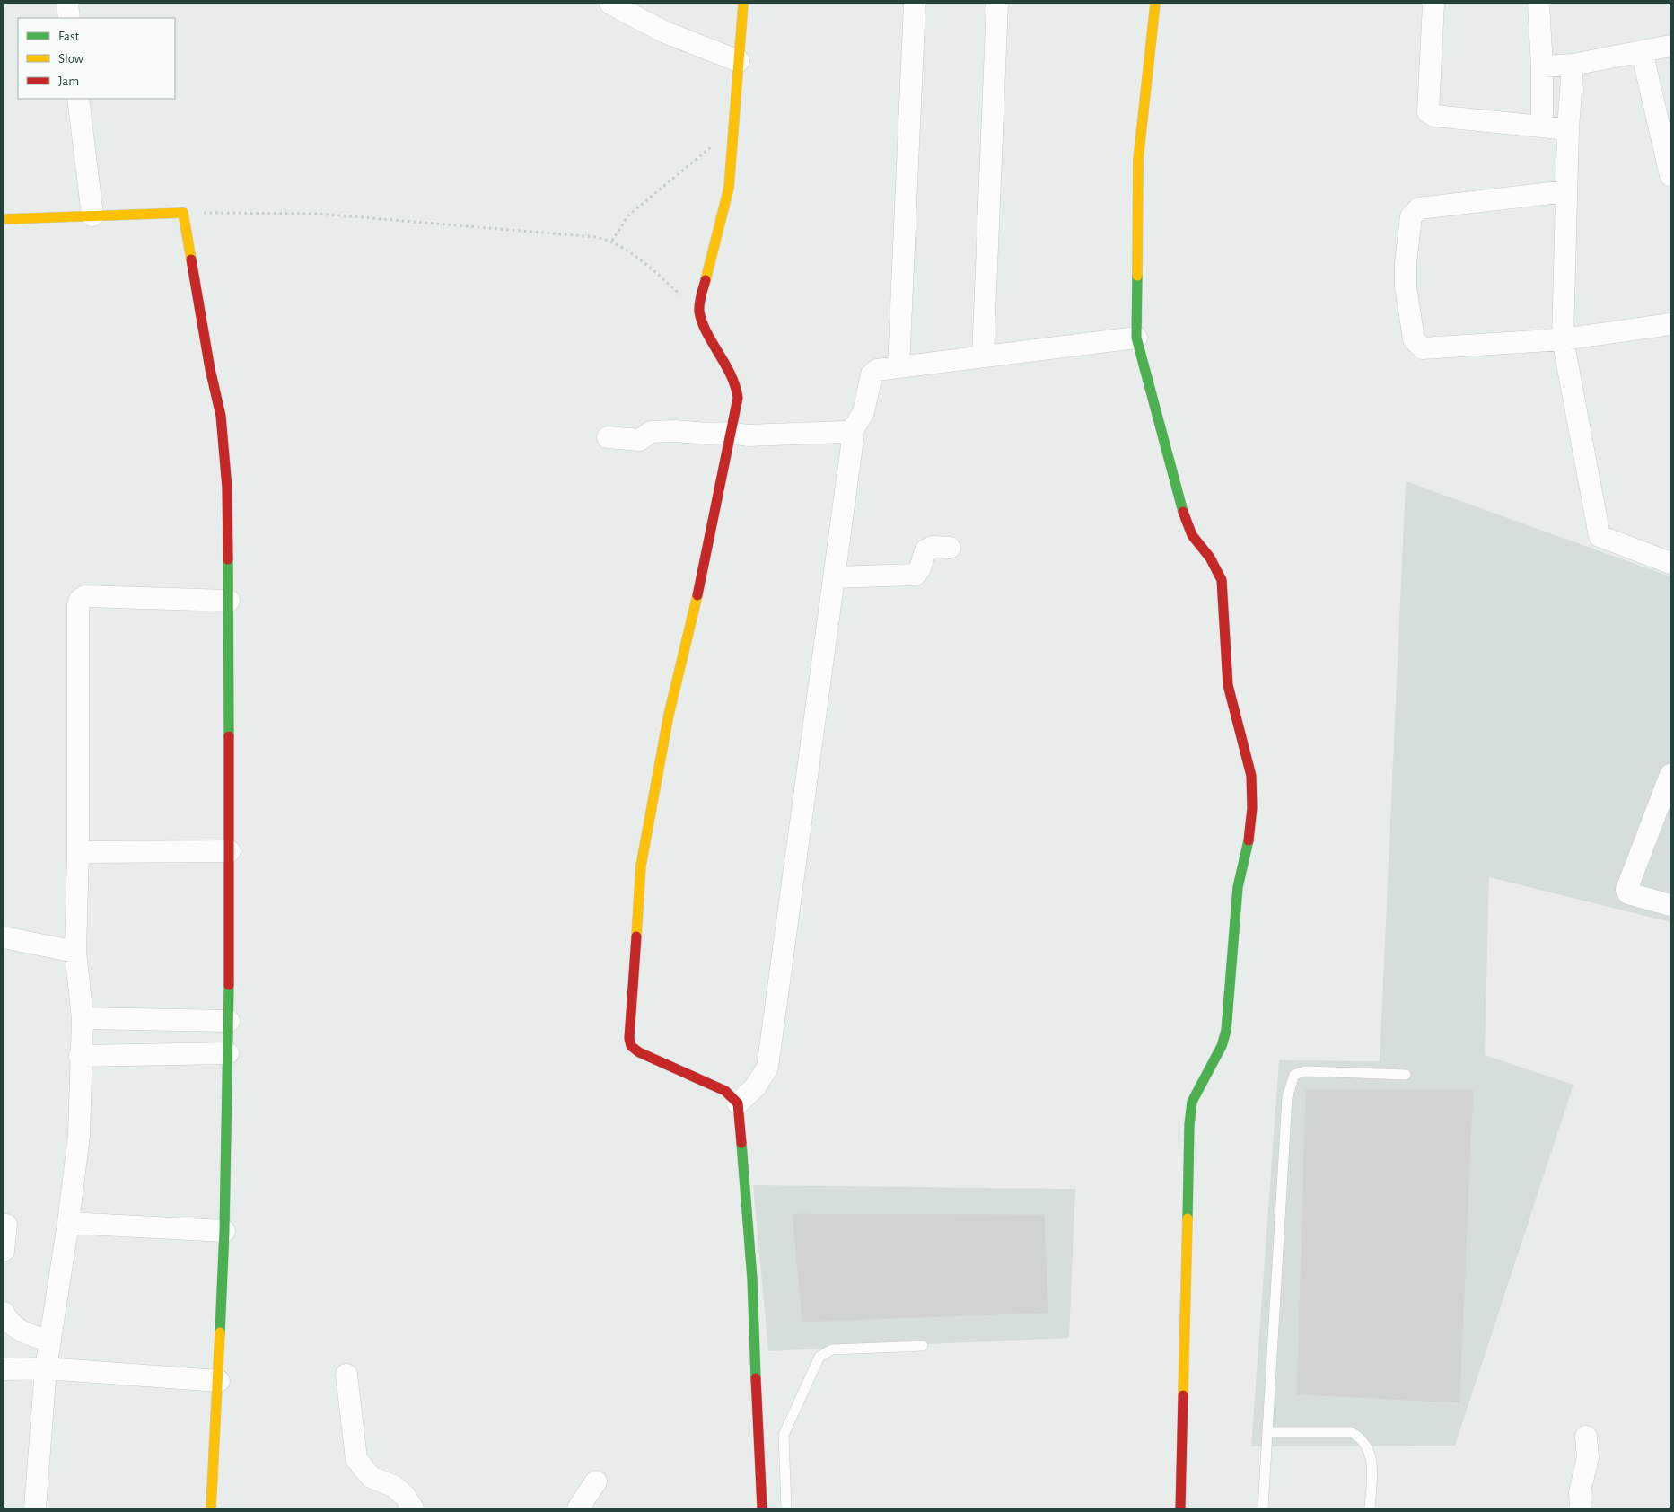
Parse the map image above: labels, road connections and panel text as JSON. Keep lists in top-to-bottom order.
{
  "legend": ["Fast", "Slow", "Jam"]
}
